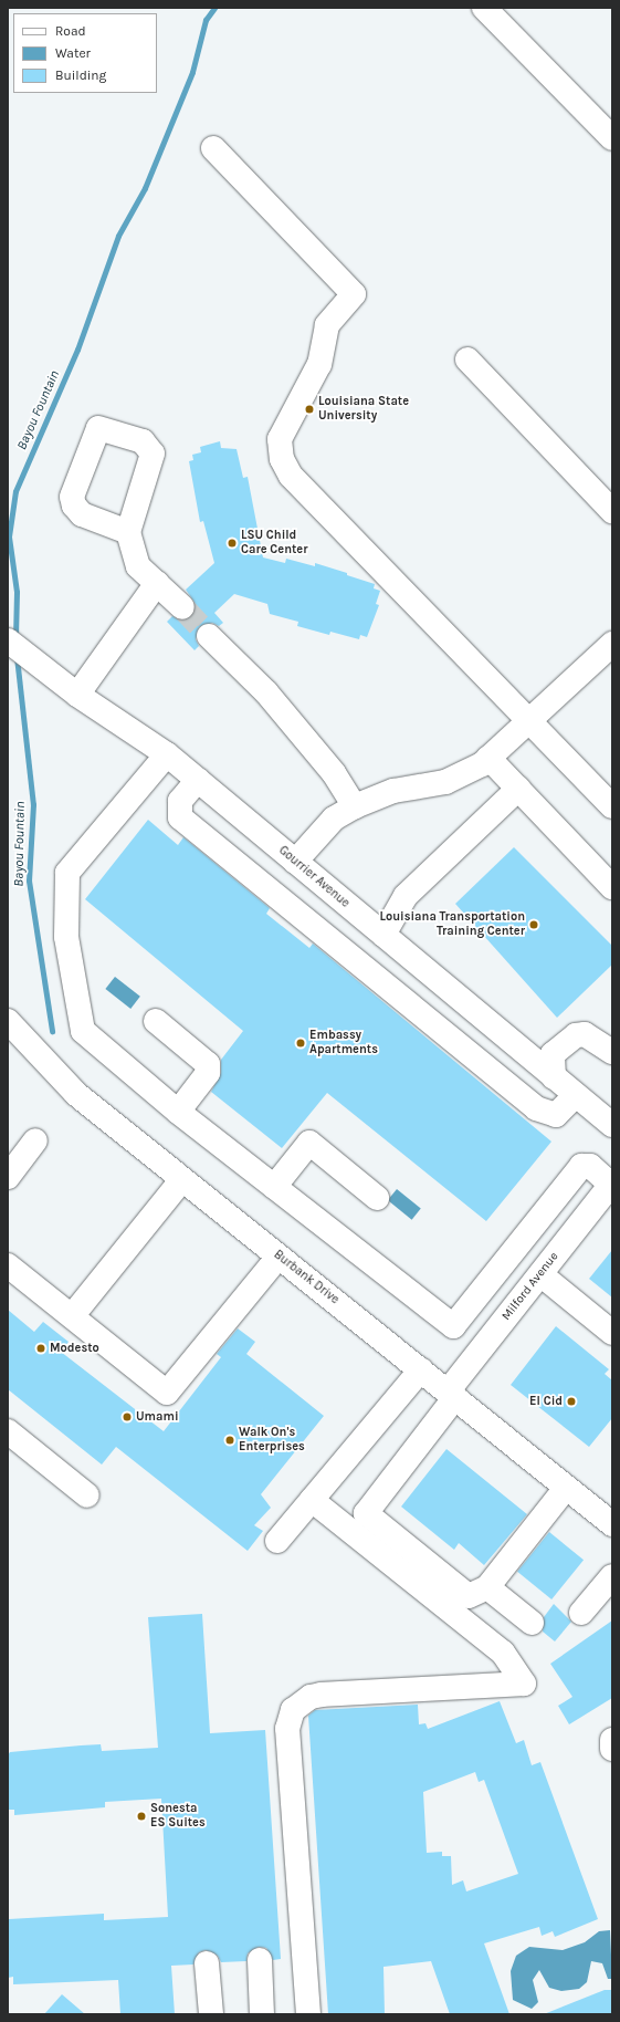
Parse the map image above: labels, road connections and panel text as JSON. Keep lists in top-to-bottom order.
{
  "streets": {
    "street": ["Gourrier Avenue", "Burbank Drive", "Milford Avenue"]
  },
  "crossings": [
    ["Burbank Drive", "Milford Avenue"]
  ],
  "water": ["Bayou Fountain"],
  "places": [
    "Louisiana State University",
    "LSU Child Care Center",
    "Louisiana Transportation Training Center",
    "Embassy Apartments",
    "Modesto",
    "El Cid",
    "Umami",
    "Walk On's Enterprises",
    "Sonesta ES Suites"
  ],
  "legend": ["Road", "Water", "Building"]
}
